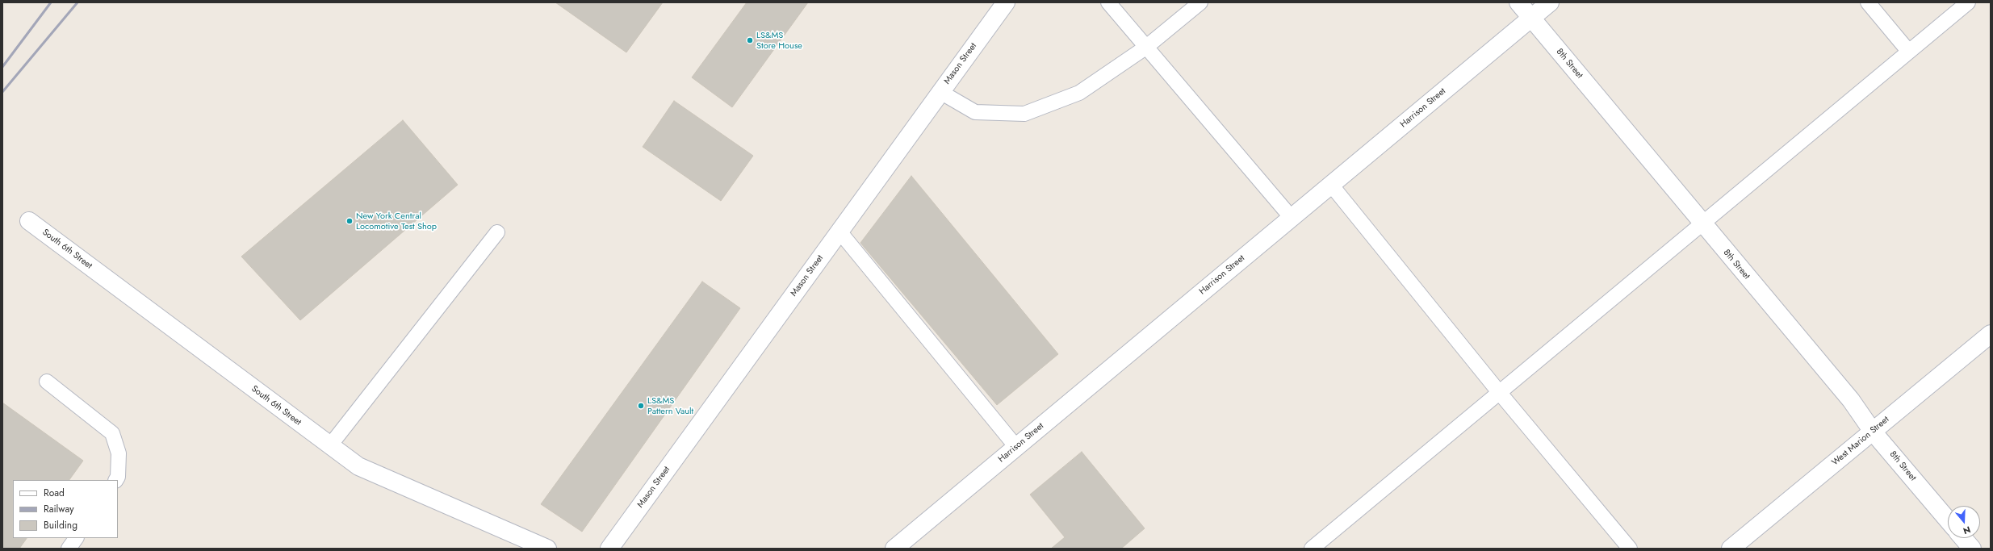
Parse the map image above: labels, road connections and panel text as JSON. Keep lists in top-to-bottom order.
{
  "streets": {
    "street": [
      "Mason Street",
      "8th Street",
      "Harrison Street",
      "South 6th Street",
      "West Marion Street"
    ]
  },
  "crossings": [
    ["8th Street", "Harrison Street"],
    ["8th Street", "West Marion Street"]
  ],
  "places": ["LS&MS Store House", "New York Central Locomotive Test Shop", "LS&MS Pattern Vault"],
  "legend": ["Road", "Railway", "Building"],
  "north": "bottom"
}
